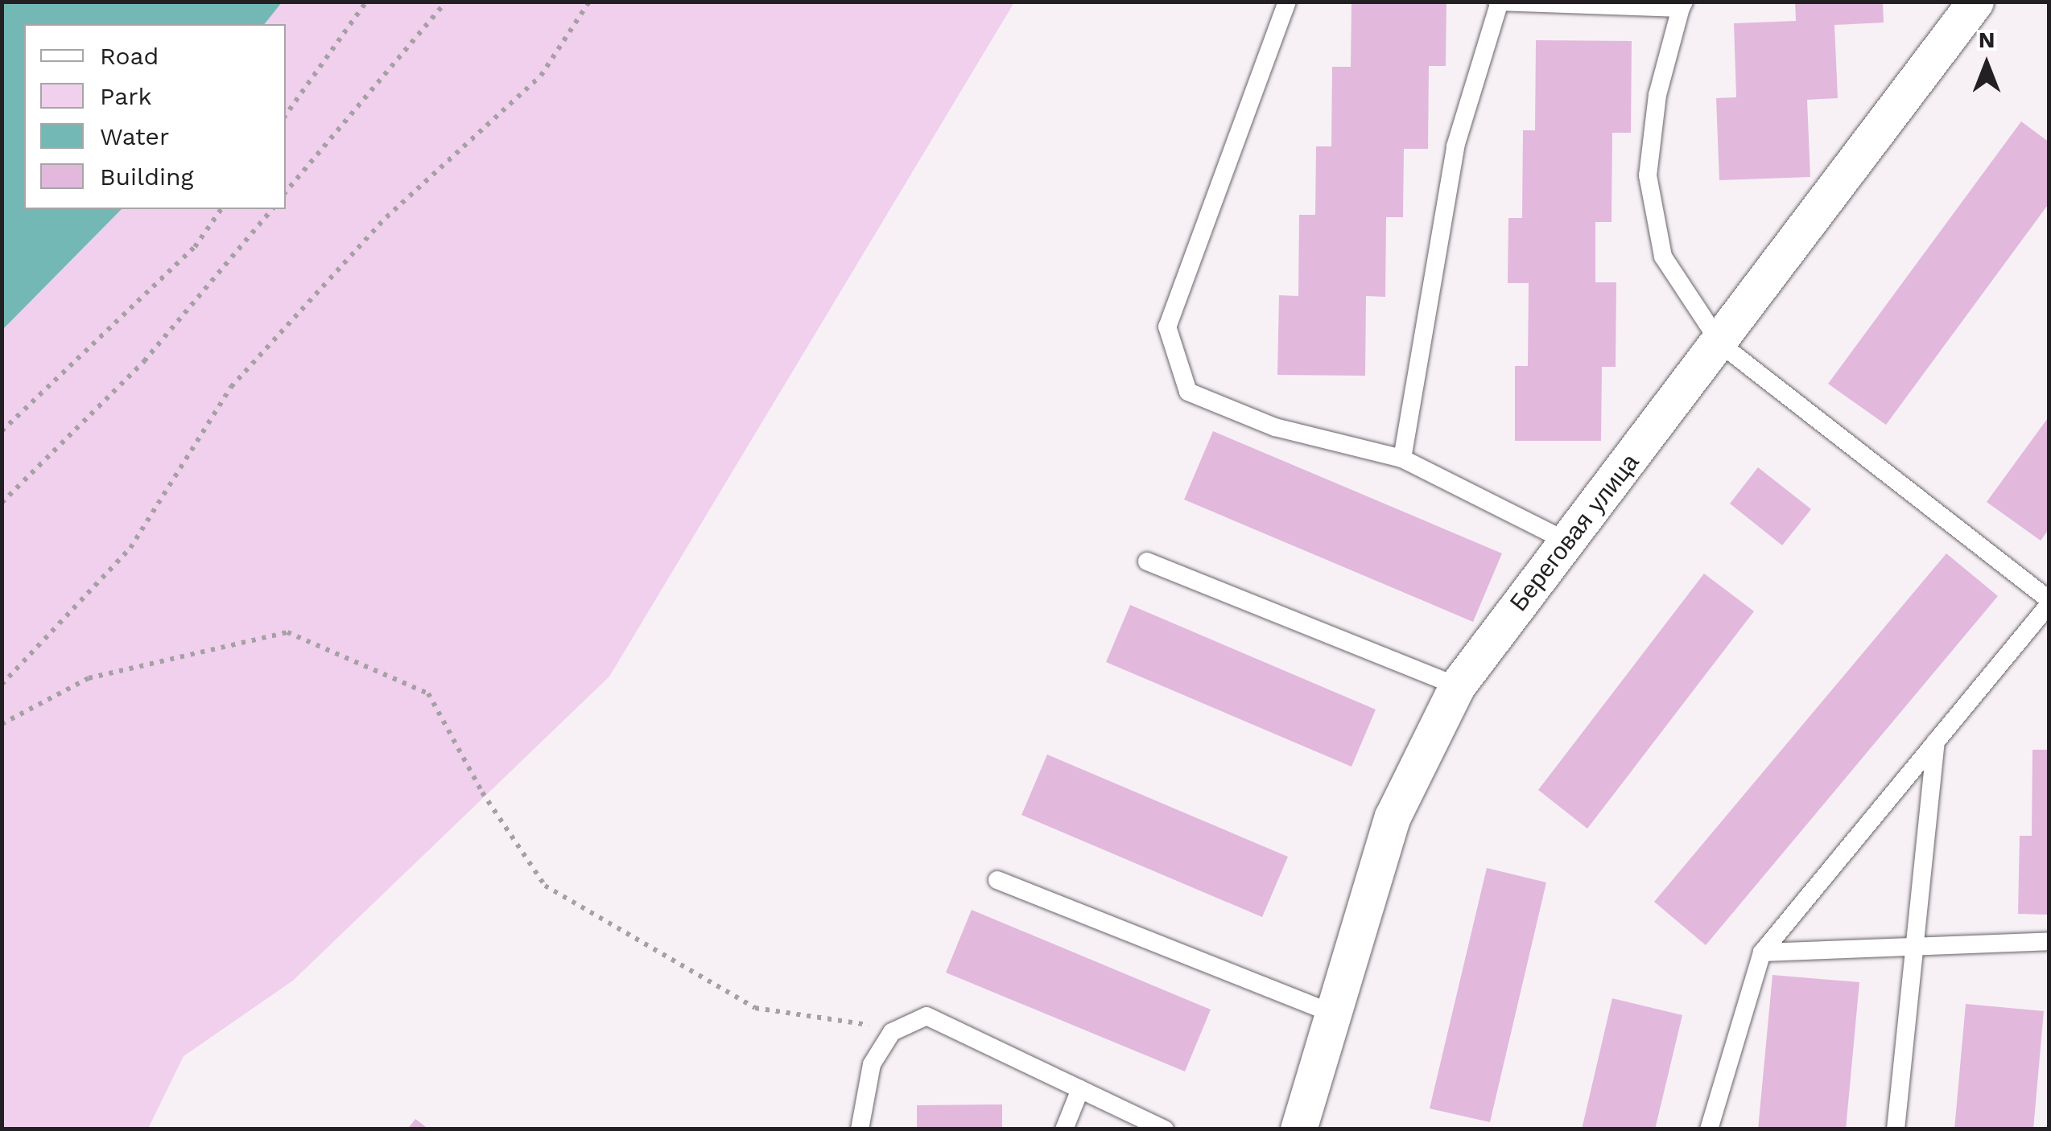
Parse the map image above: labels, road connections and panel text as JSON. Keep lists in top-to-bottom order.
{
  "streets": {
    "street": ["Береговая улица"]
  },
  "legend": [
    "Road",
    "Park",
    "Water",
    "Building"
  ],
  "north": "top"
}
